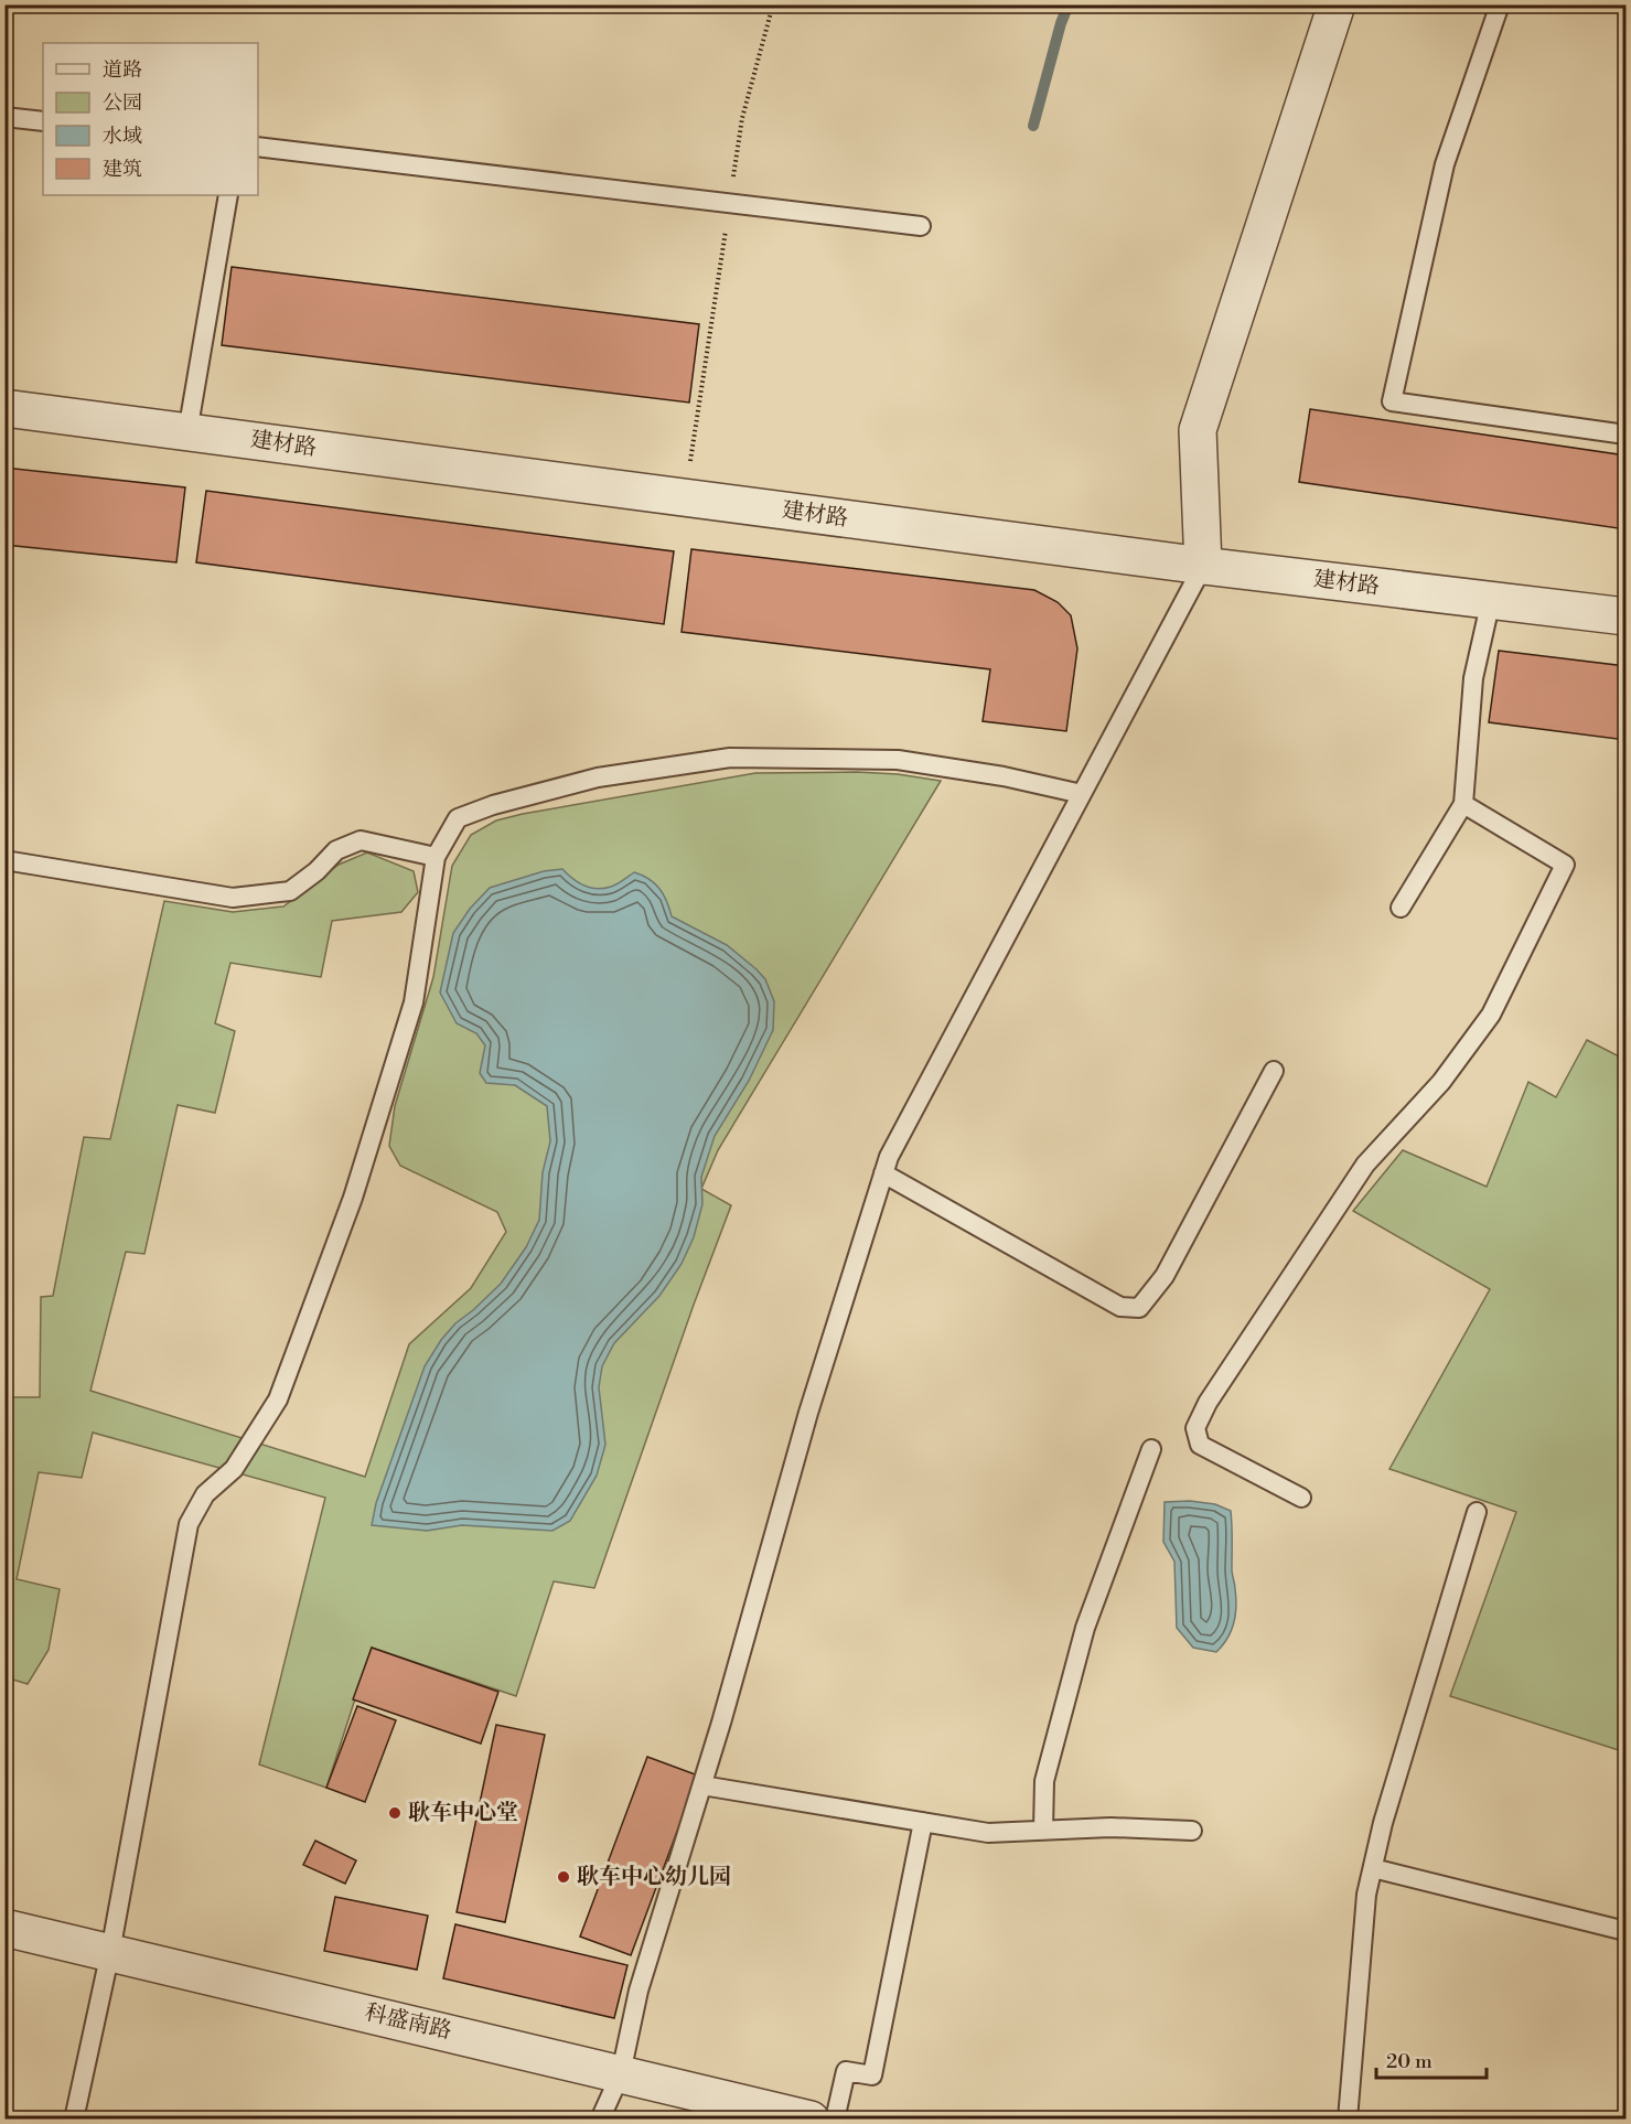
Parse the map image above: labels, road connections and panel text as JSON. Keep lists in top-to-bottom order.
{
  "streets": {
    "street": ["建材路", "科盛南路"]
  },
  "places": ["耿车中心堂", "耿车中心幼儿园"],
  "legend": [
    "道路",
    "公园",
    "水域",
    "建筑"
  ],
  "scale_bar": "20 m"
}
